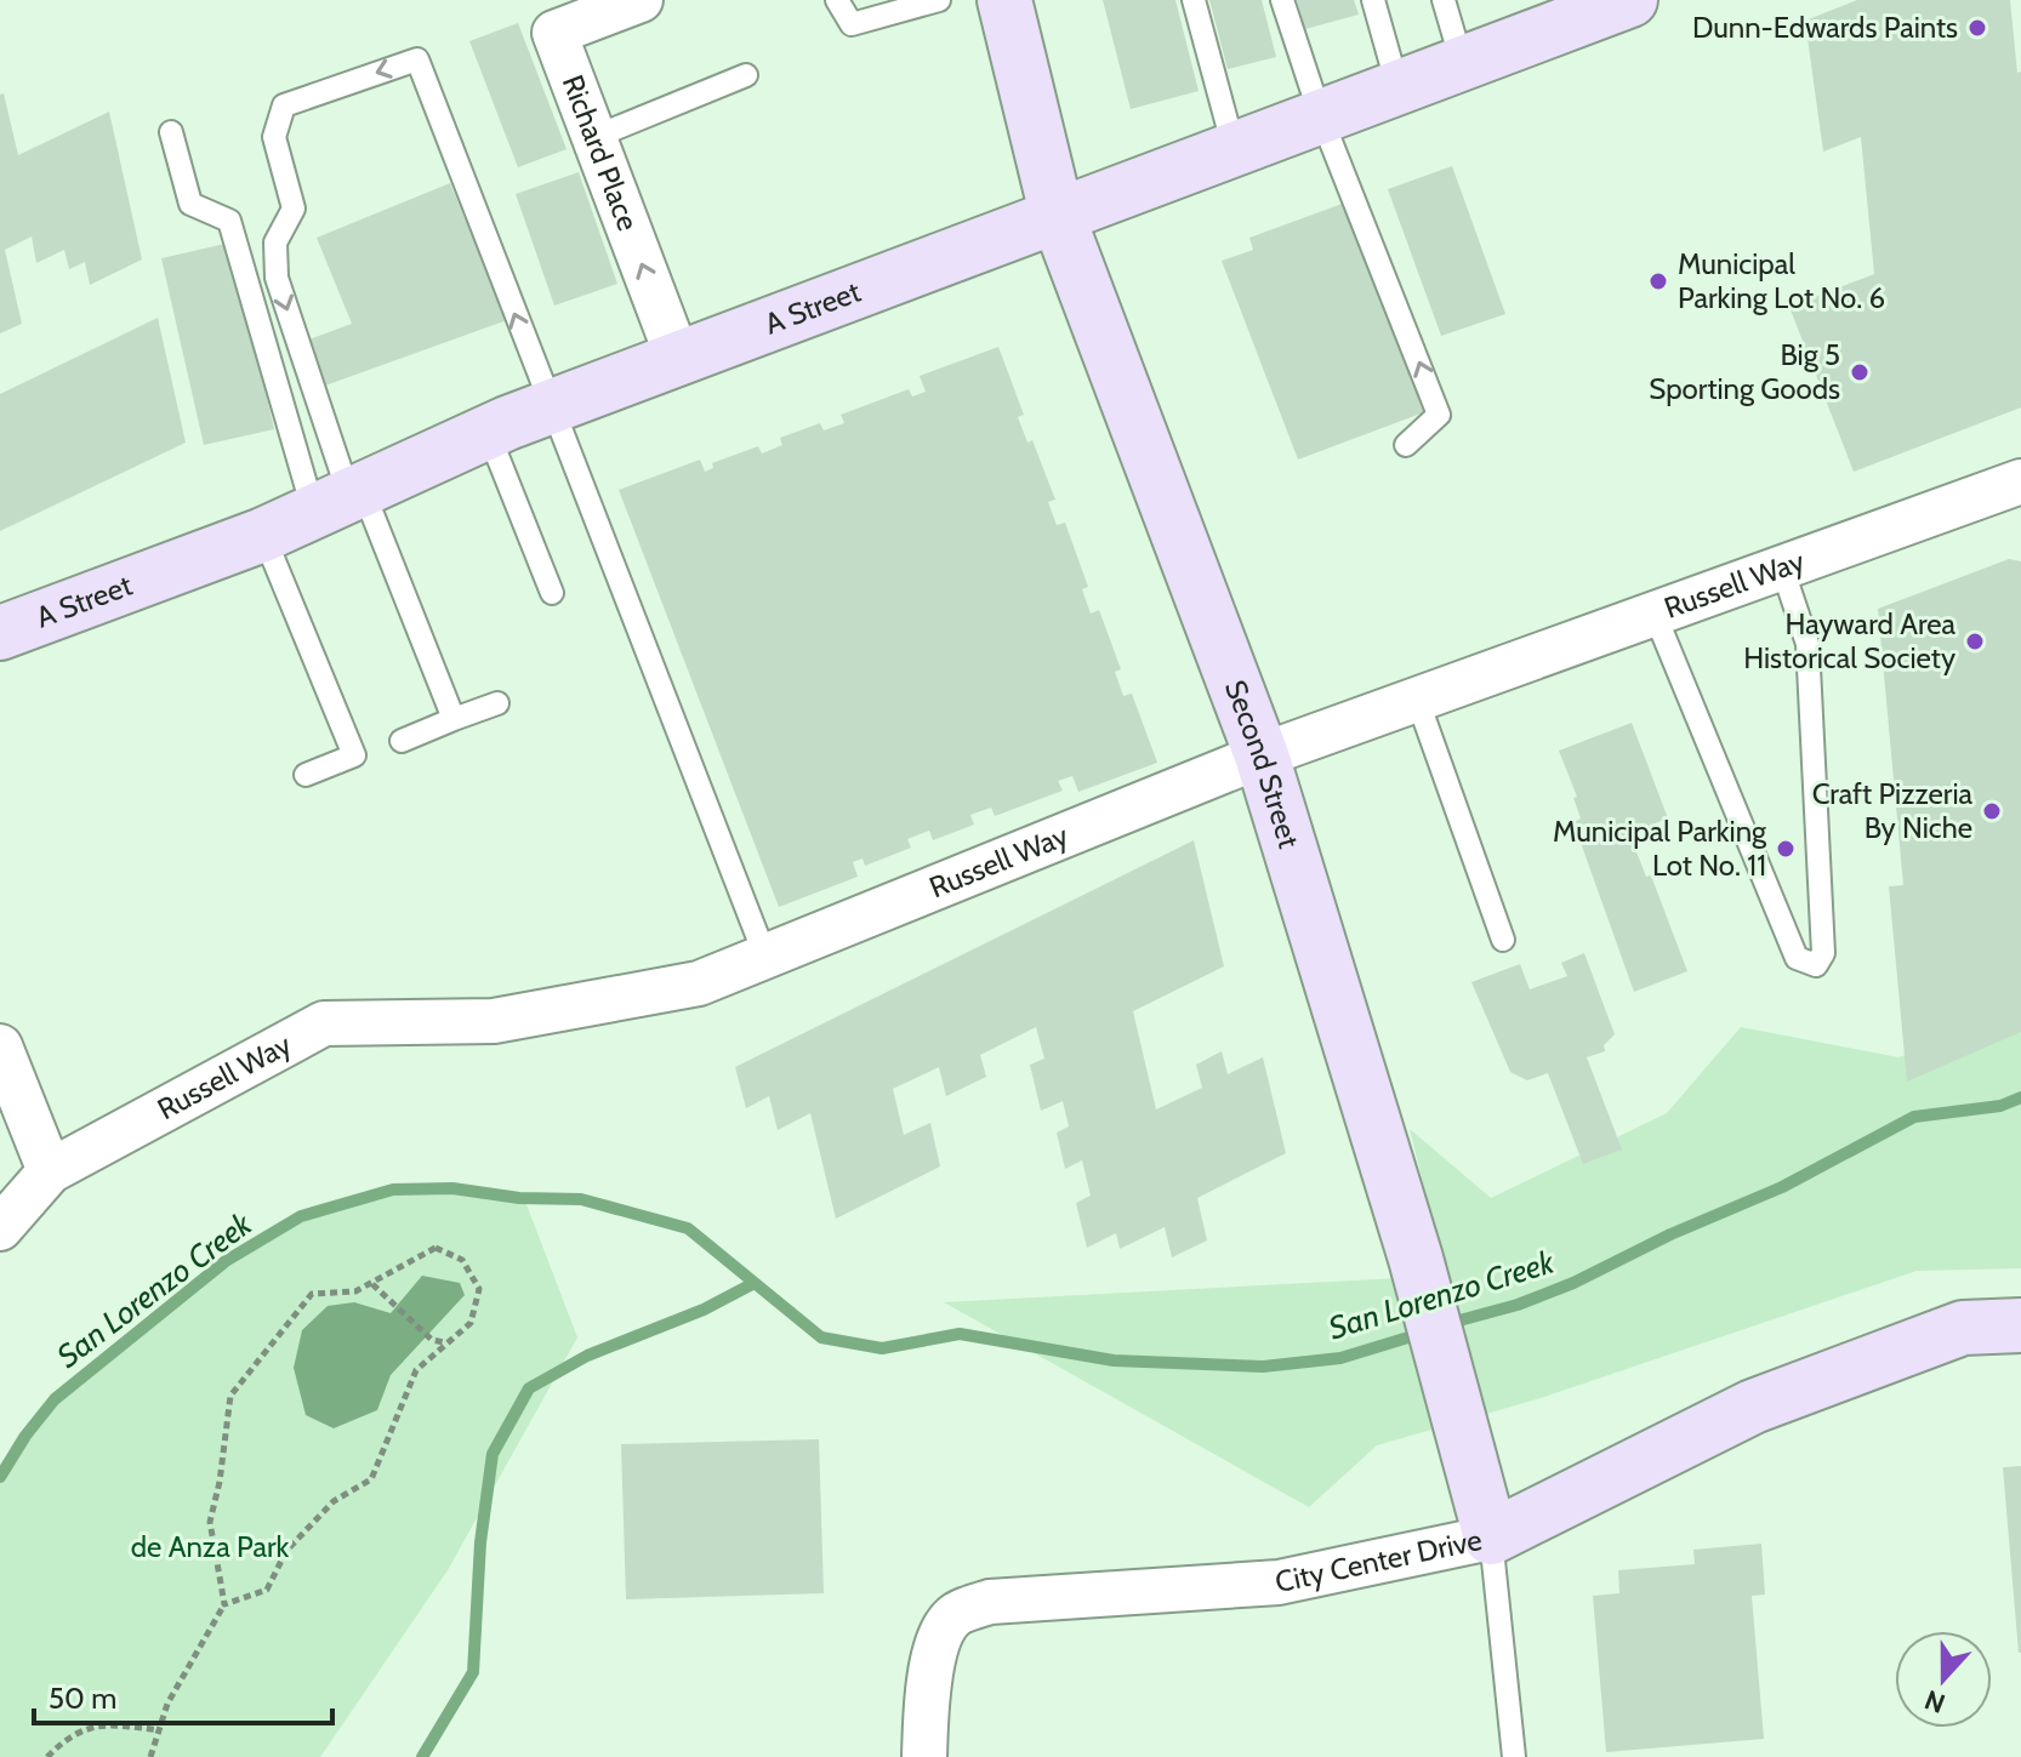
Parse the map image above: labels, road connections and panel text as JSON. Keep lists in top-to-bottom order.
{
  "streets": {
    "street": [
      "Richard Place",
      "A Street",
      "Russell Way",
      "Second Street",
      "City Center Drive"
    ]
  },
  "crossings": [
    ["Richard Place", "A Street"],
    ["A Street", "Second Street"],
    ["Russell Way", "Second Street"],
    ["Second Street", "City Center Drive"]
  ],
  "one_way": ["Richard Place"],
  "water": ["San Lorenzo Creek"],
  "parks": ["de Anza Park"],
  "places": [
    "Dunn-Edwards Paints",
    "Municipal Parking Lot No. 6",
    "Big 5 Sporting Goods",
    "Hayward Area Historical Society",
    "Craft Pizzeria By Niche",
    "Municipal Parking Lot No. 11"
  ],
  "scale_bar": "50 m",
  "north": "bottom"
}
